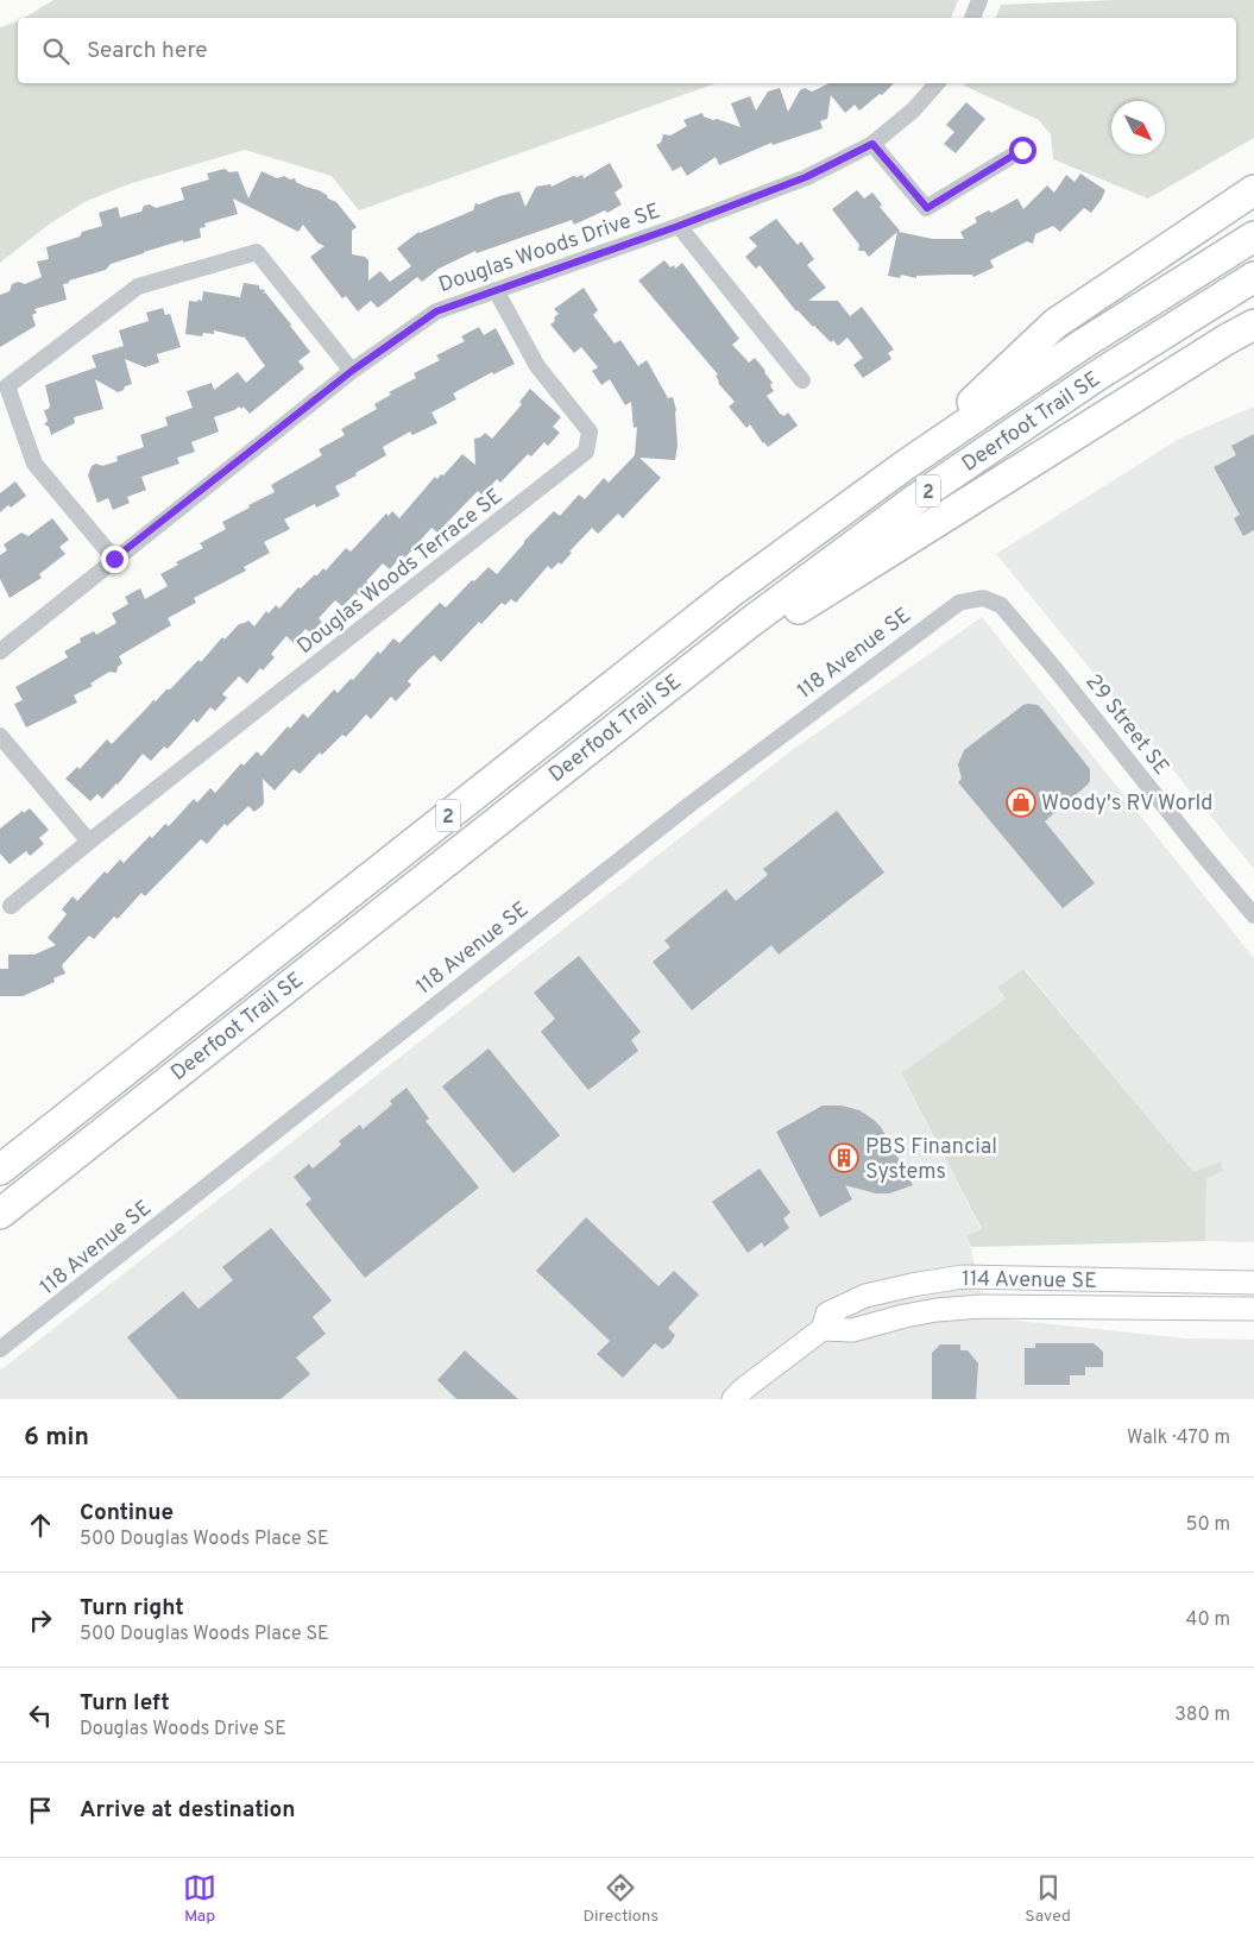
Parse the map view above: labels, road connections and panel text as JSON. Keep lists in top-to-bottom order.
{
  "streets": {
    "highway": ["Deerfoot Trail SE", "2"],
    "main road": ["114 Avenue SE"],
    "street": [
      "Douglas Woods Drive SE",
      "Douglas Woods Terrace SE",
      "118 Avenue SE",
      "29 Street SE"
    ]
  },
  "crossings": [
    ["Douglas Woods Drive SE", "Douglas Woods Terrace SE"],
    ["118 Avenue SE", "29 Street SE"]
  ],
  "places": {
    "shop": ["Woody's RV World"],
    "building": ["PBS Financial Systems"]
  },
  "north": "bottom right",
  "page": {
    "search": "Search here",
    "heading": ["6 min", "Walk · 470 m"],
    "list": [
      ["Continue", "500 Douglas Woods Place SE", "50 m"],
      ["Turn right", "500 Douglas Woods Place SE", "40 m"],
      ["Turn left", "Douglas Woods Drive SE", "380 m"],
      "Arrive at destination"
    ],
    "nav": ["Map", "Directions", "Saved"]
  }
}
